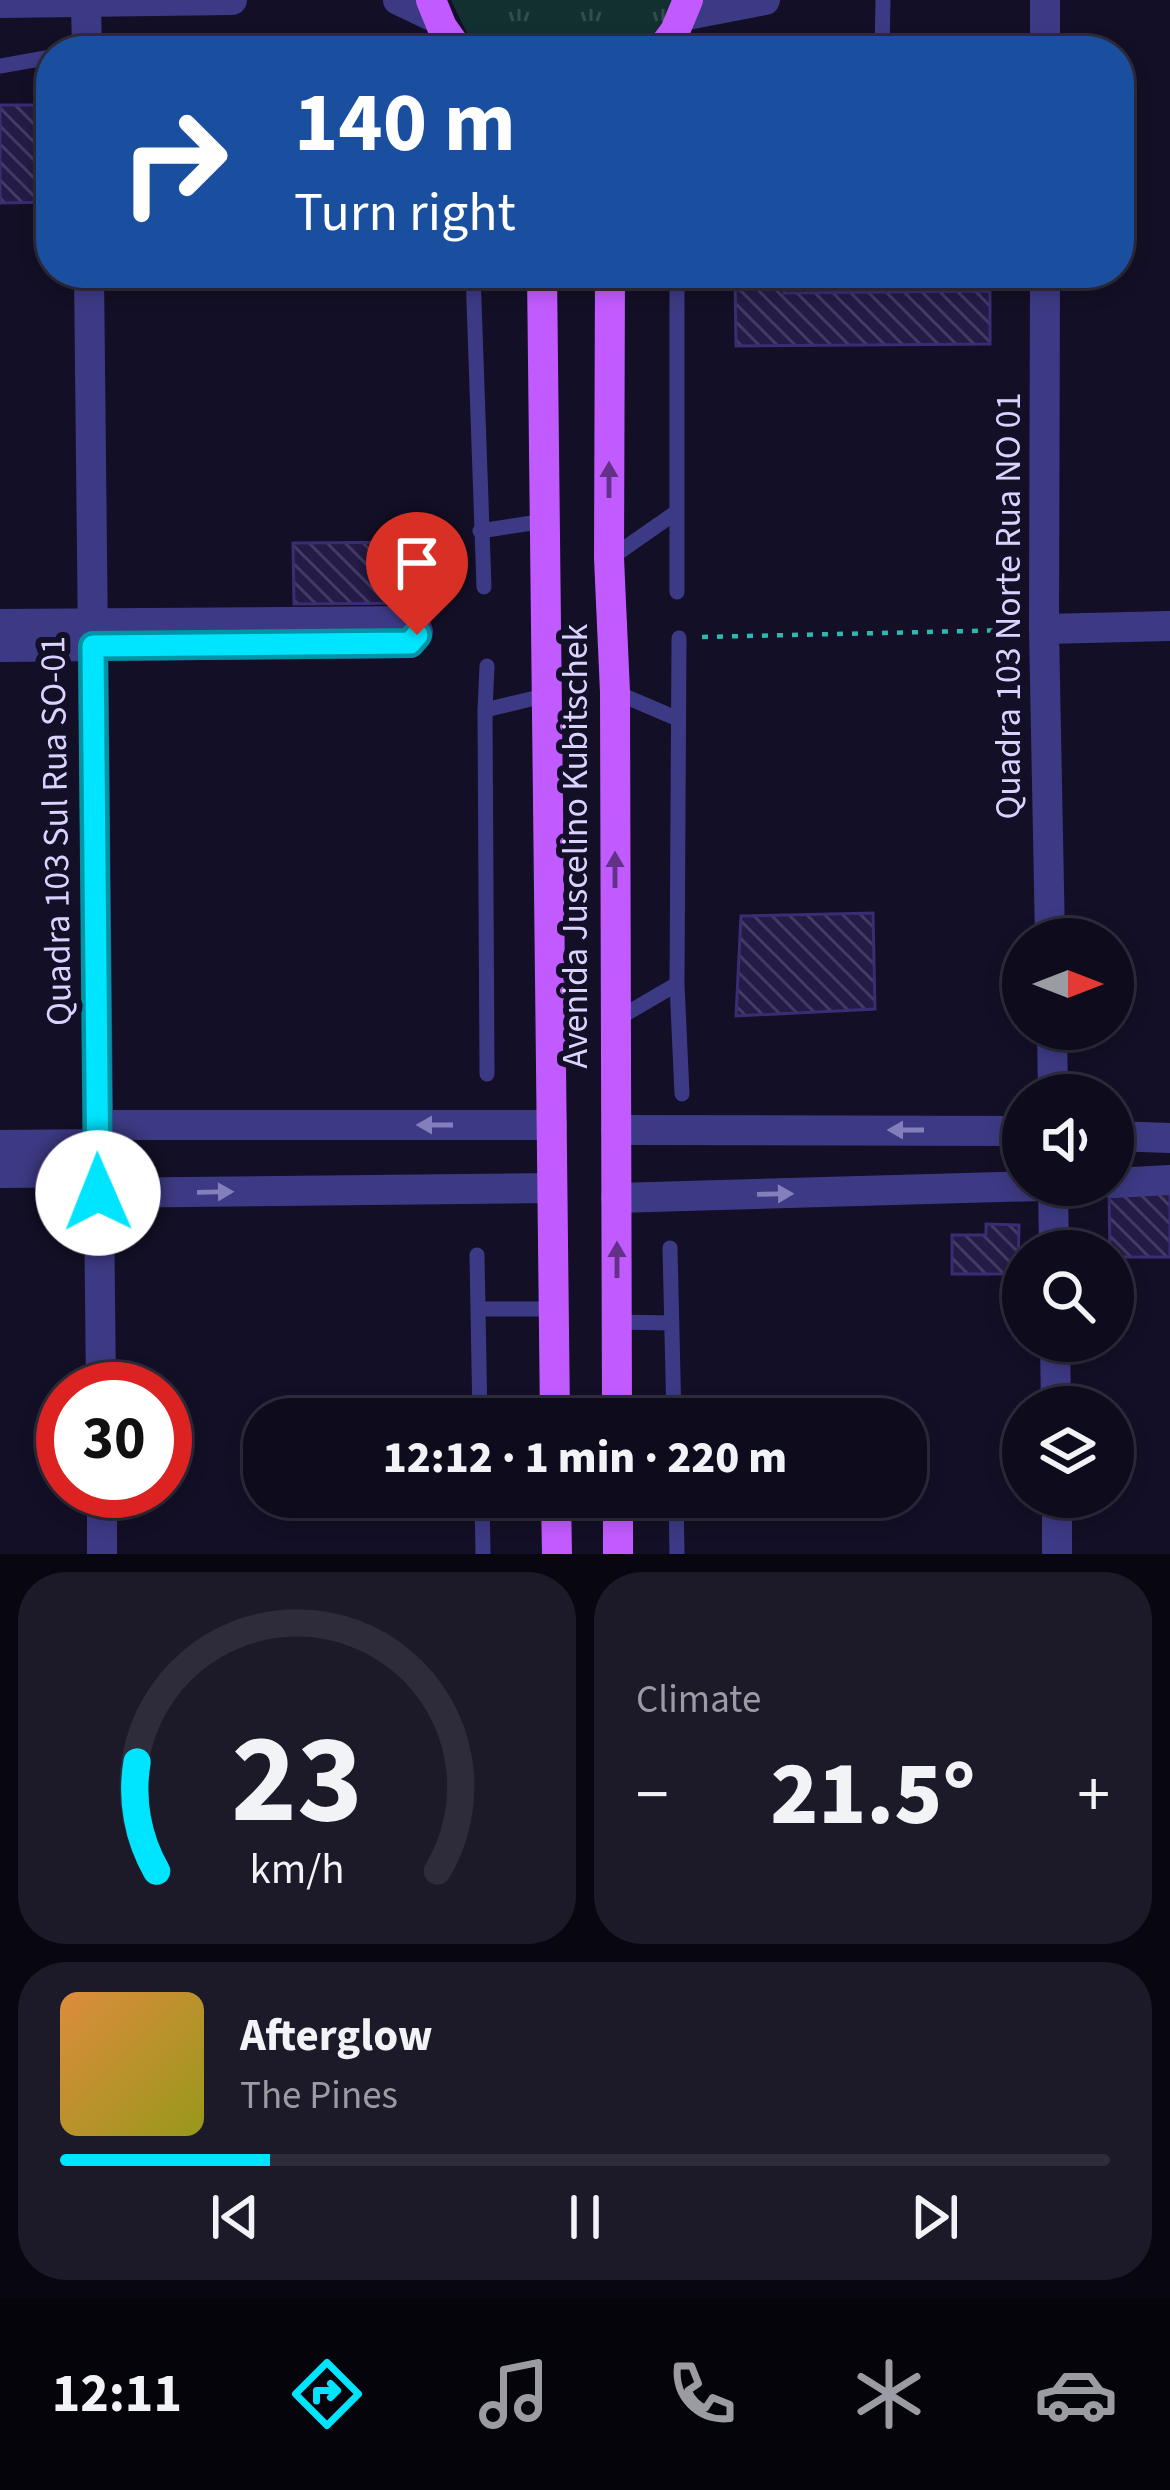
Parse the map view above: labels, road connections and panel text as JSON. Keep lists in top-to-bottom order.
{
  "streets": {
    "main road": ["Avenida Juscelino Kubitschek"],
    "street": ["Quadra 103 Norte Rua NO 01", "Quadra 103 Sul Rua SO-01"]
  },
  "north": "right",
  "page": {
    "turn": ["140 m", "Turn right"],
    "limit": "30",
    "trip": "12:12 · 1 min · 220 m",
    "tile": "Climate",
    "heat": ["−", "21.5°", "+"],
    "song": ["Afterglow", "The Pines"],
    "tabs": "12:11",
    "gauge": ["23", "km/h"]
  }
}
